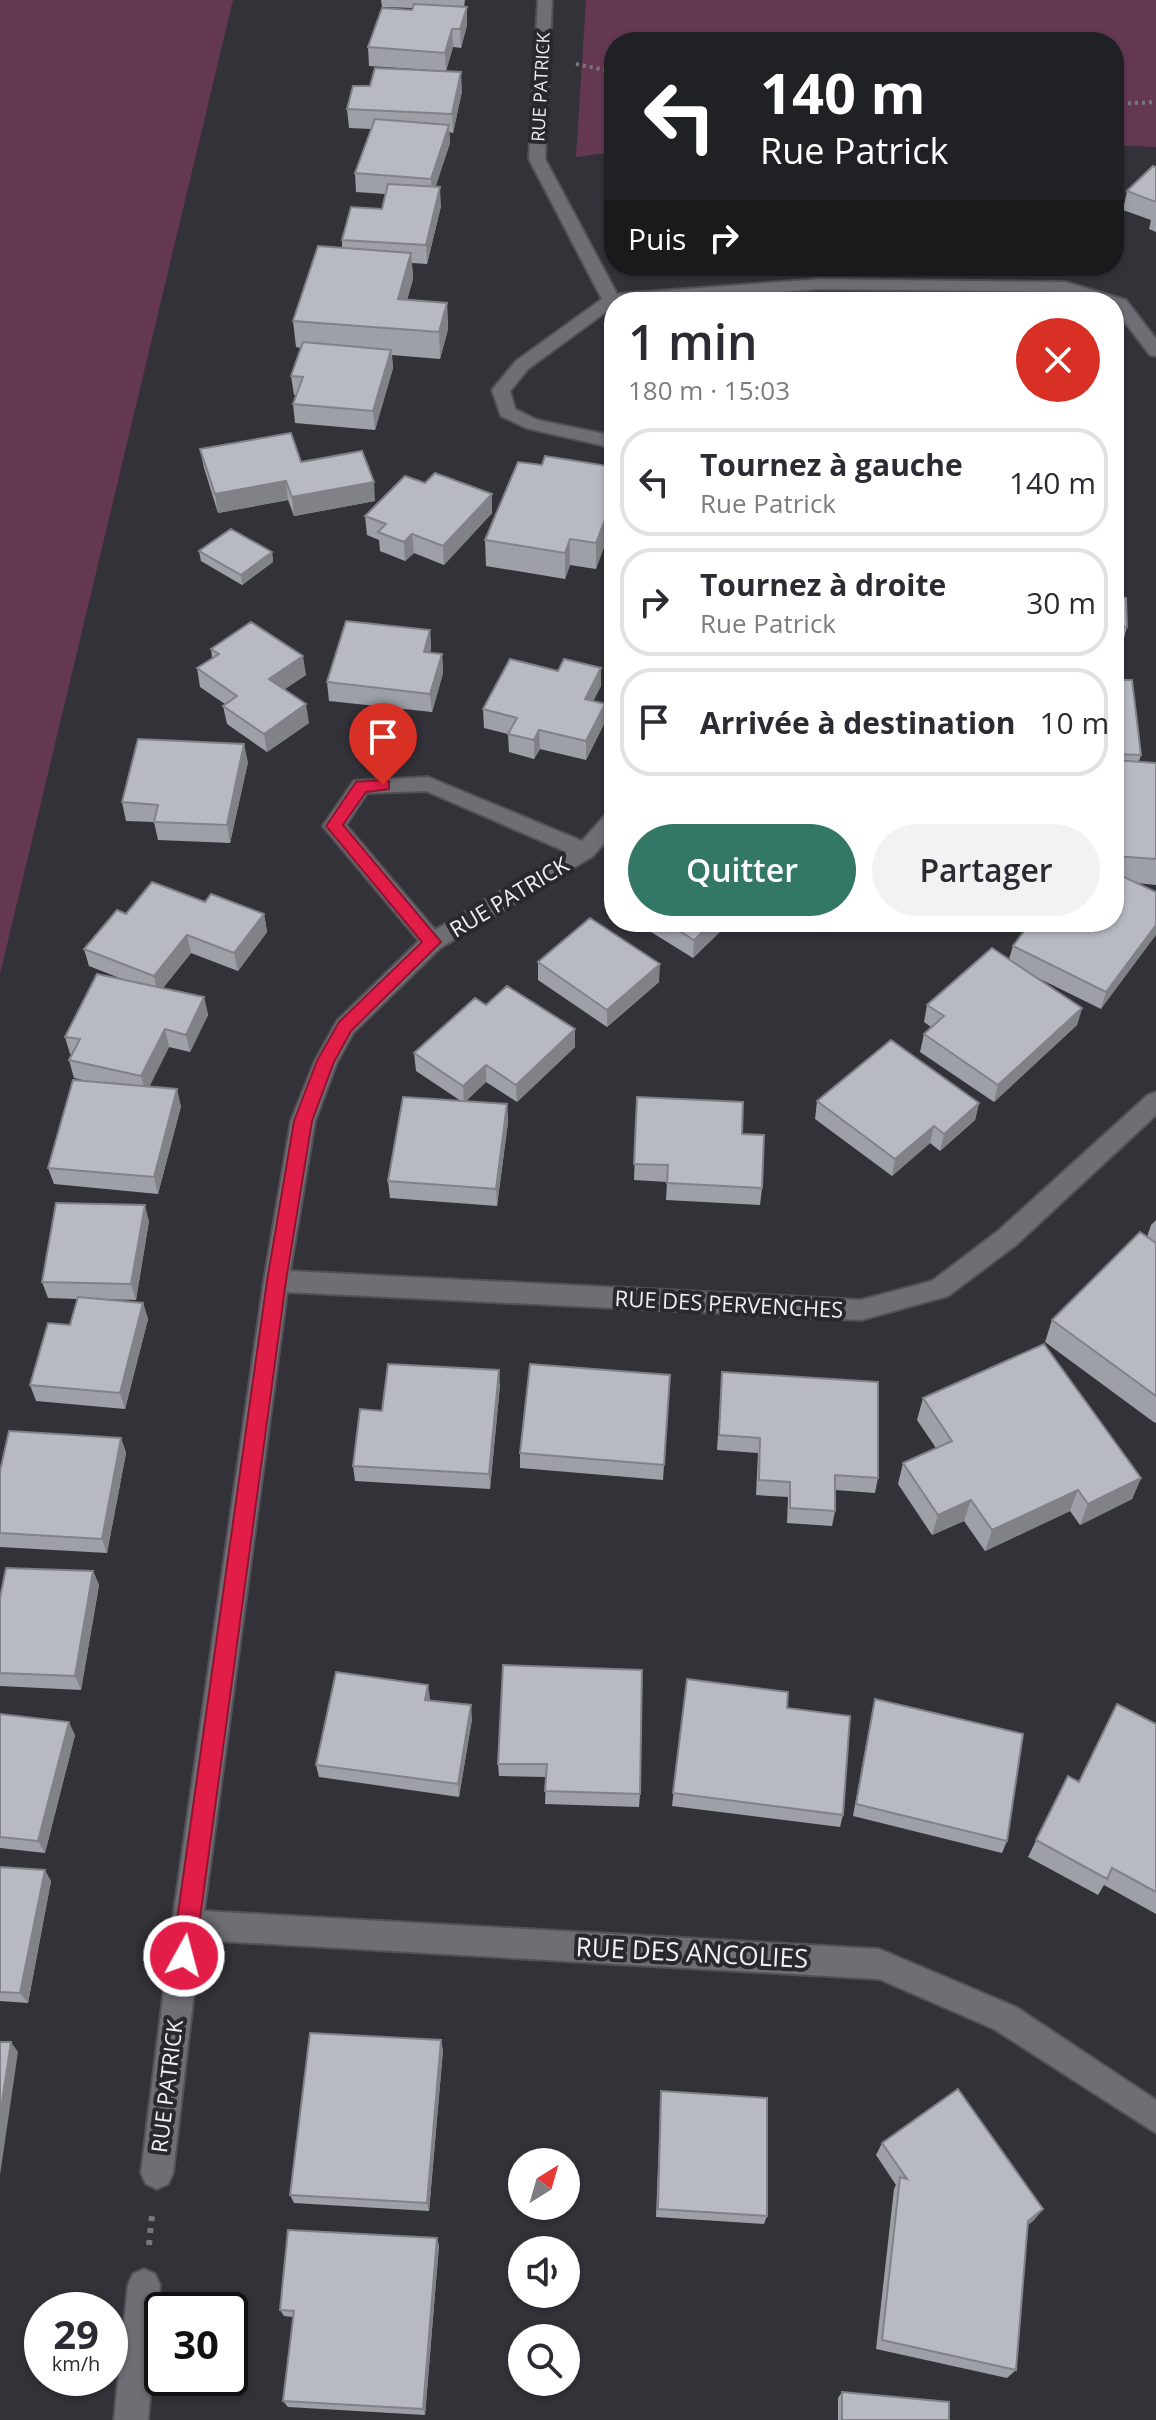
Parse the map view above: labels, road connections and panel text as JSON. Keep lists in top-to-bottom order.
{
  "streets": {
    "street": ["RUE PATRICK", "RUE DES PERVENCHES", "RUE DES ANCOLIES"]
  },
  "crossings": [
    ["RUE PATRICK", "RUE DES PERVENCHES"],
    ["RUE PATRICK", "RUE DES ANCOLIES"]
  ],
  "north": "top right",
  "page": {
    "turn": ["140 m", "Rue Patrick"],
    "then": "Puis",
    "heading": ["1 min", "180 m · 15:03"],
    "list": [
      {
        "name": "Tournez à gauche",
        "note": "Rue Patrick",
        "value": "140 m"
      },
      {
        "name": "Tournez à droite",
        "note": "Rue Patrick",
        "value": "30 m"
      },
      {
        "name": "Arrivée à destination",
        "value": "10 m"
      }
    ],
    "buttons": ["Quitter", "Partager"],
    "speed": "29 km/h",
    "limit": "30"
  }
}
